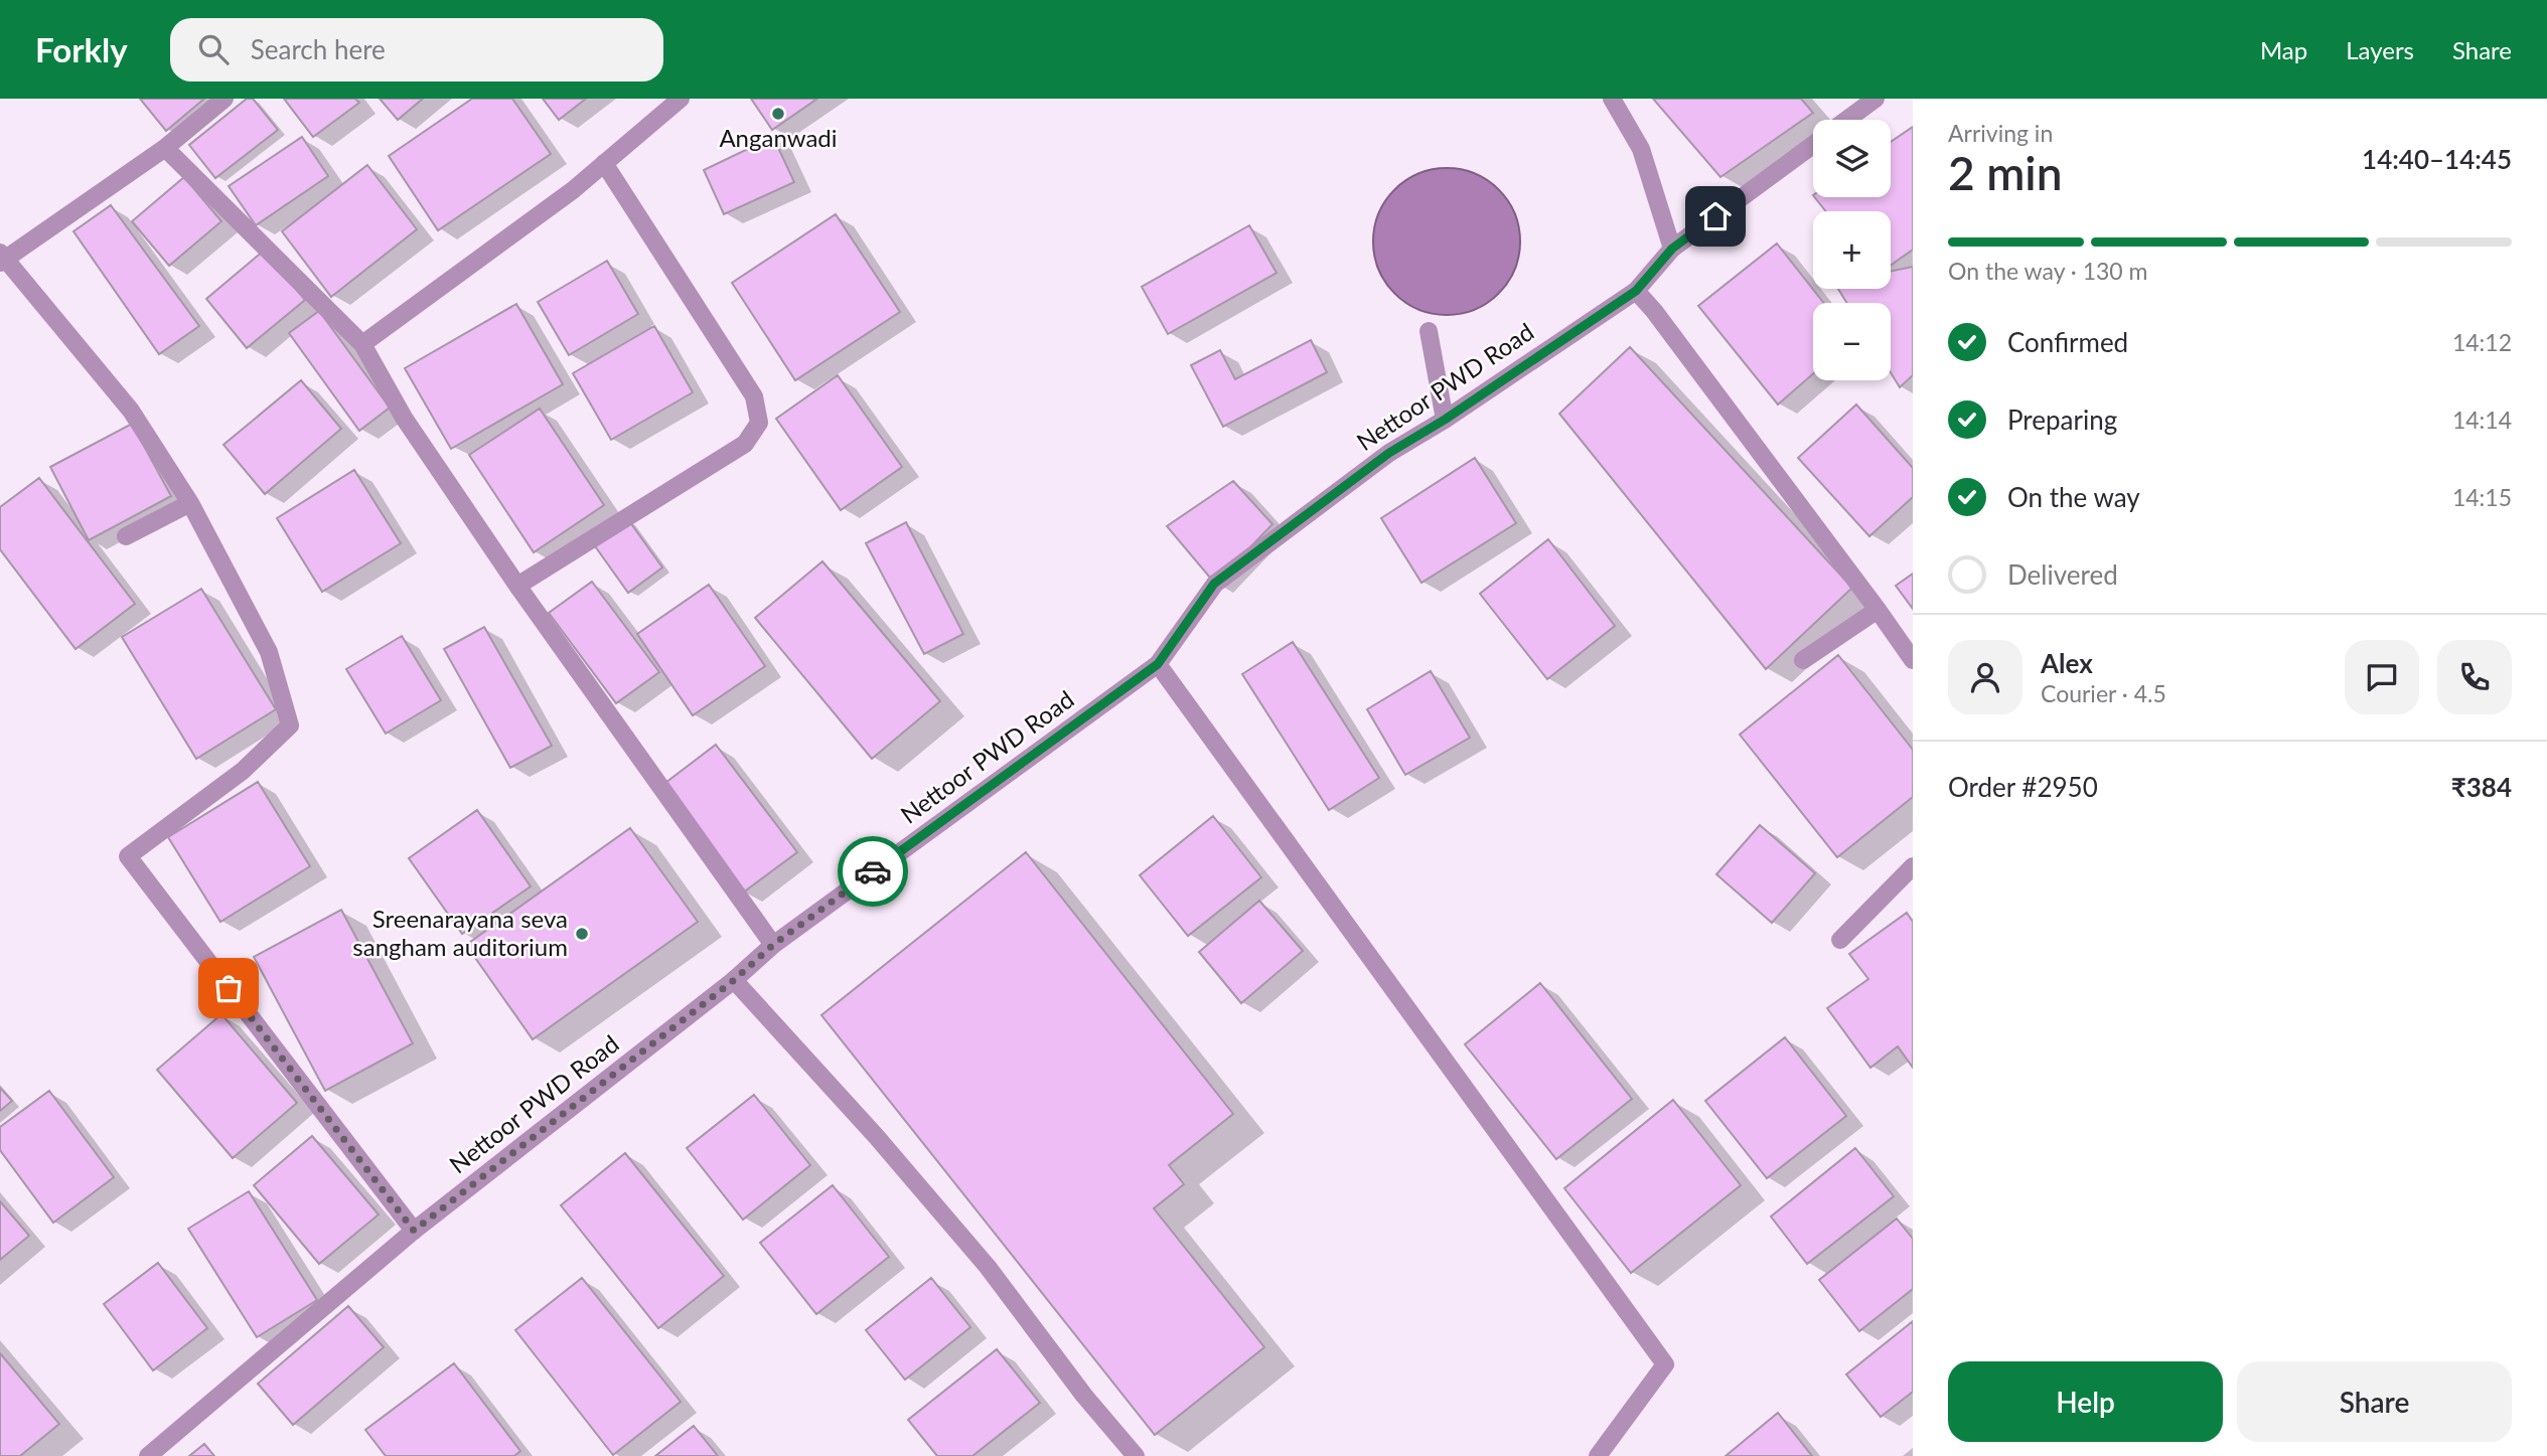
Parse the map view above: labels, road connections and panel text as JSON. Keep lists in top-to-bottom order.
{
  "streets": {
    "street": ["Nettoor PWD Road"]
  },
  "places": ["Anganwadi", "Sreenarayana seva sangham auditorium"],
  "page": {
    "header": "Forkly",
    "search": "Search here",
    "nav": ["Map", "Layers", "Share"],
    "heading": ["2 min", "Arriving in", "14:40–14:45"],
    "panel": [
      "Alex",
      "Courier · 4.5",
      "Order #2950",
      "₹384"
    ],
    "map_buttons": ["+", "−"],
    "bar": "On the way · 130 m",
    "list": [
      ["Confirmed", "14:12"],
      ["Preparing", "14:14"],
      ["On the way", "14:15"],
      "Delivered"
    ],
    "buttons": ["Help", "Share"]
  }
}
